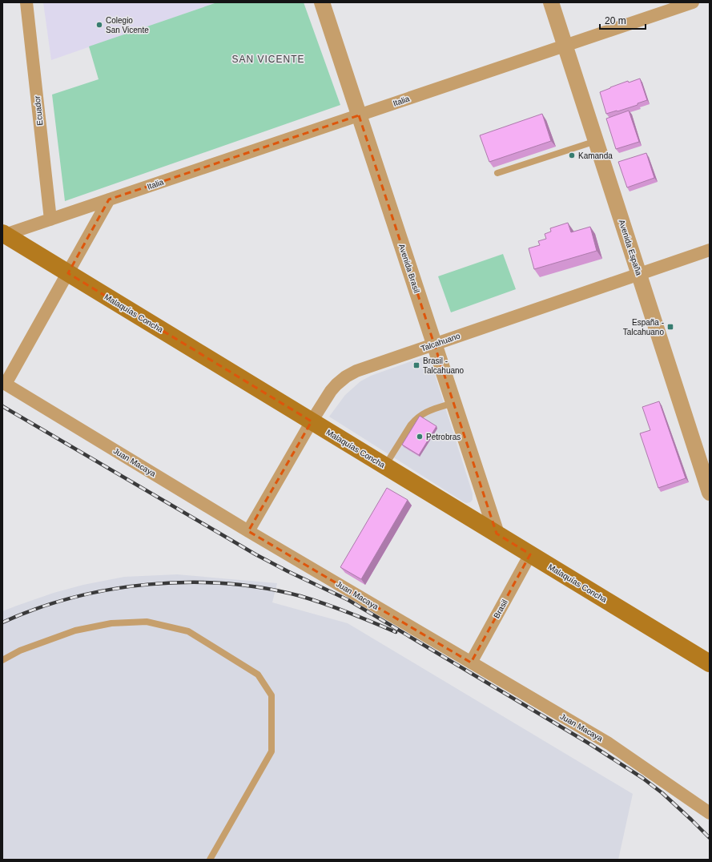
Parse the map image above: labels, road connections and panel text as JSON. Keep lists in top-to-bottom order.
{
  "streets": {
    "main road": ["Malaquías Concha"],
    "street": [
      "Italia",
      "Ecuador",
      "Avenida España",
      "Avenida Brasil",
      "Talcahuano",
      "Juan Macaya",
      "Brasil"
    ]
  },
  "crossings": [
    ["Italia", "Ecuador"],
    ["Italia", "Avenida España"],
    ["Italia", "Avenida Brasil"],
    ["Italia", "Malaquías Concha"],
    ["Avenida España", "Talcahuano"],
    ["Avenida Brasil", "Malaquías Concha"],
    ["Avenida Brasil", "Talcahuano"],
    ["Malaquías Concha", "Talcahuano"],
    ["Malaquías Concha", "Brasil"],
    ["Talcahuano", "Juan Macaya"],
    ["Juan Macaya", "Brasil"]
  ],
  "districts": ["SAN VICENTE"],
  "places": {
    "other": ["Colegio San Vicente", "Kamanda", "Petrobras"],
    "transit": ["España - Talcahuano", "Brasil - Talcahuano"]
  },
  "scale_bar": "20 m"
}
